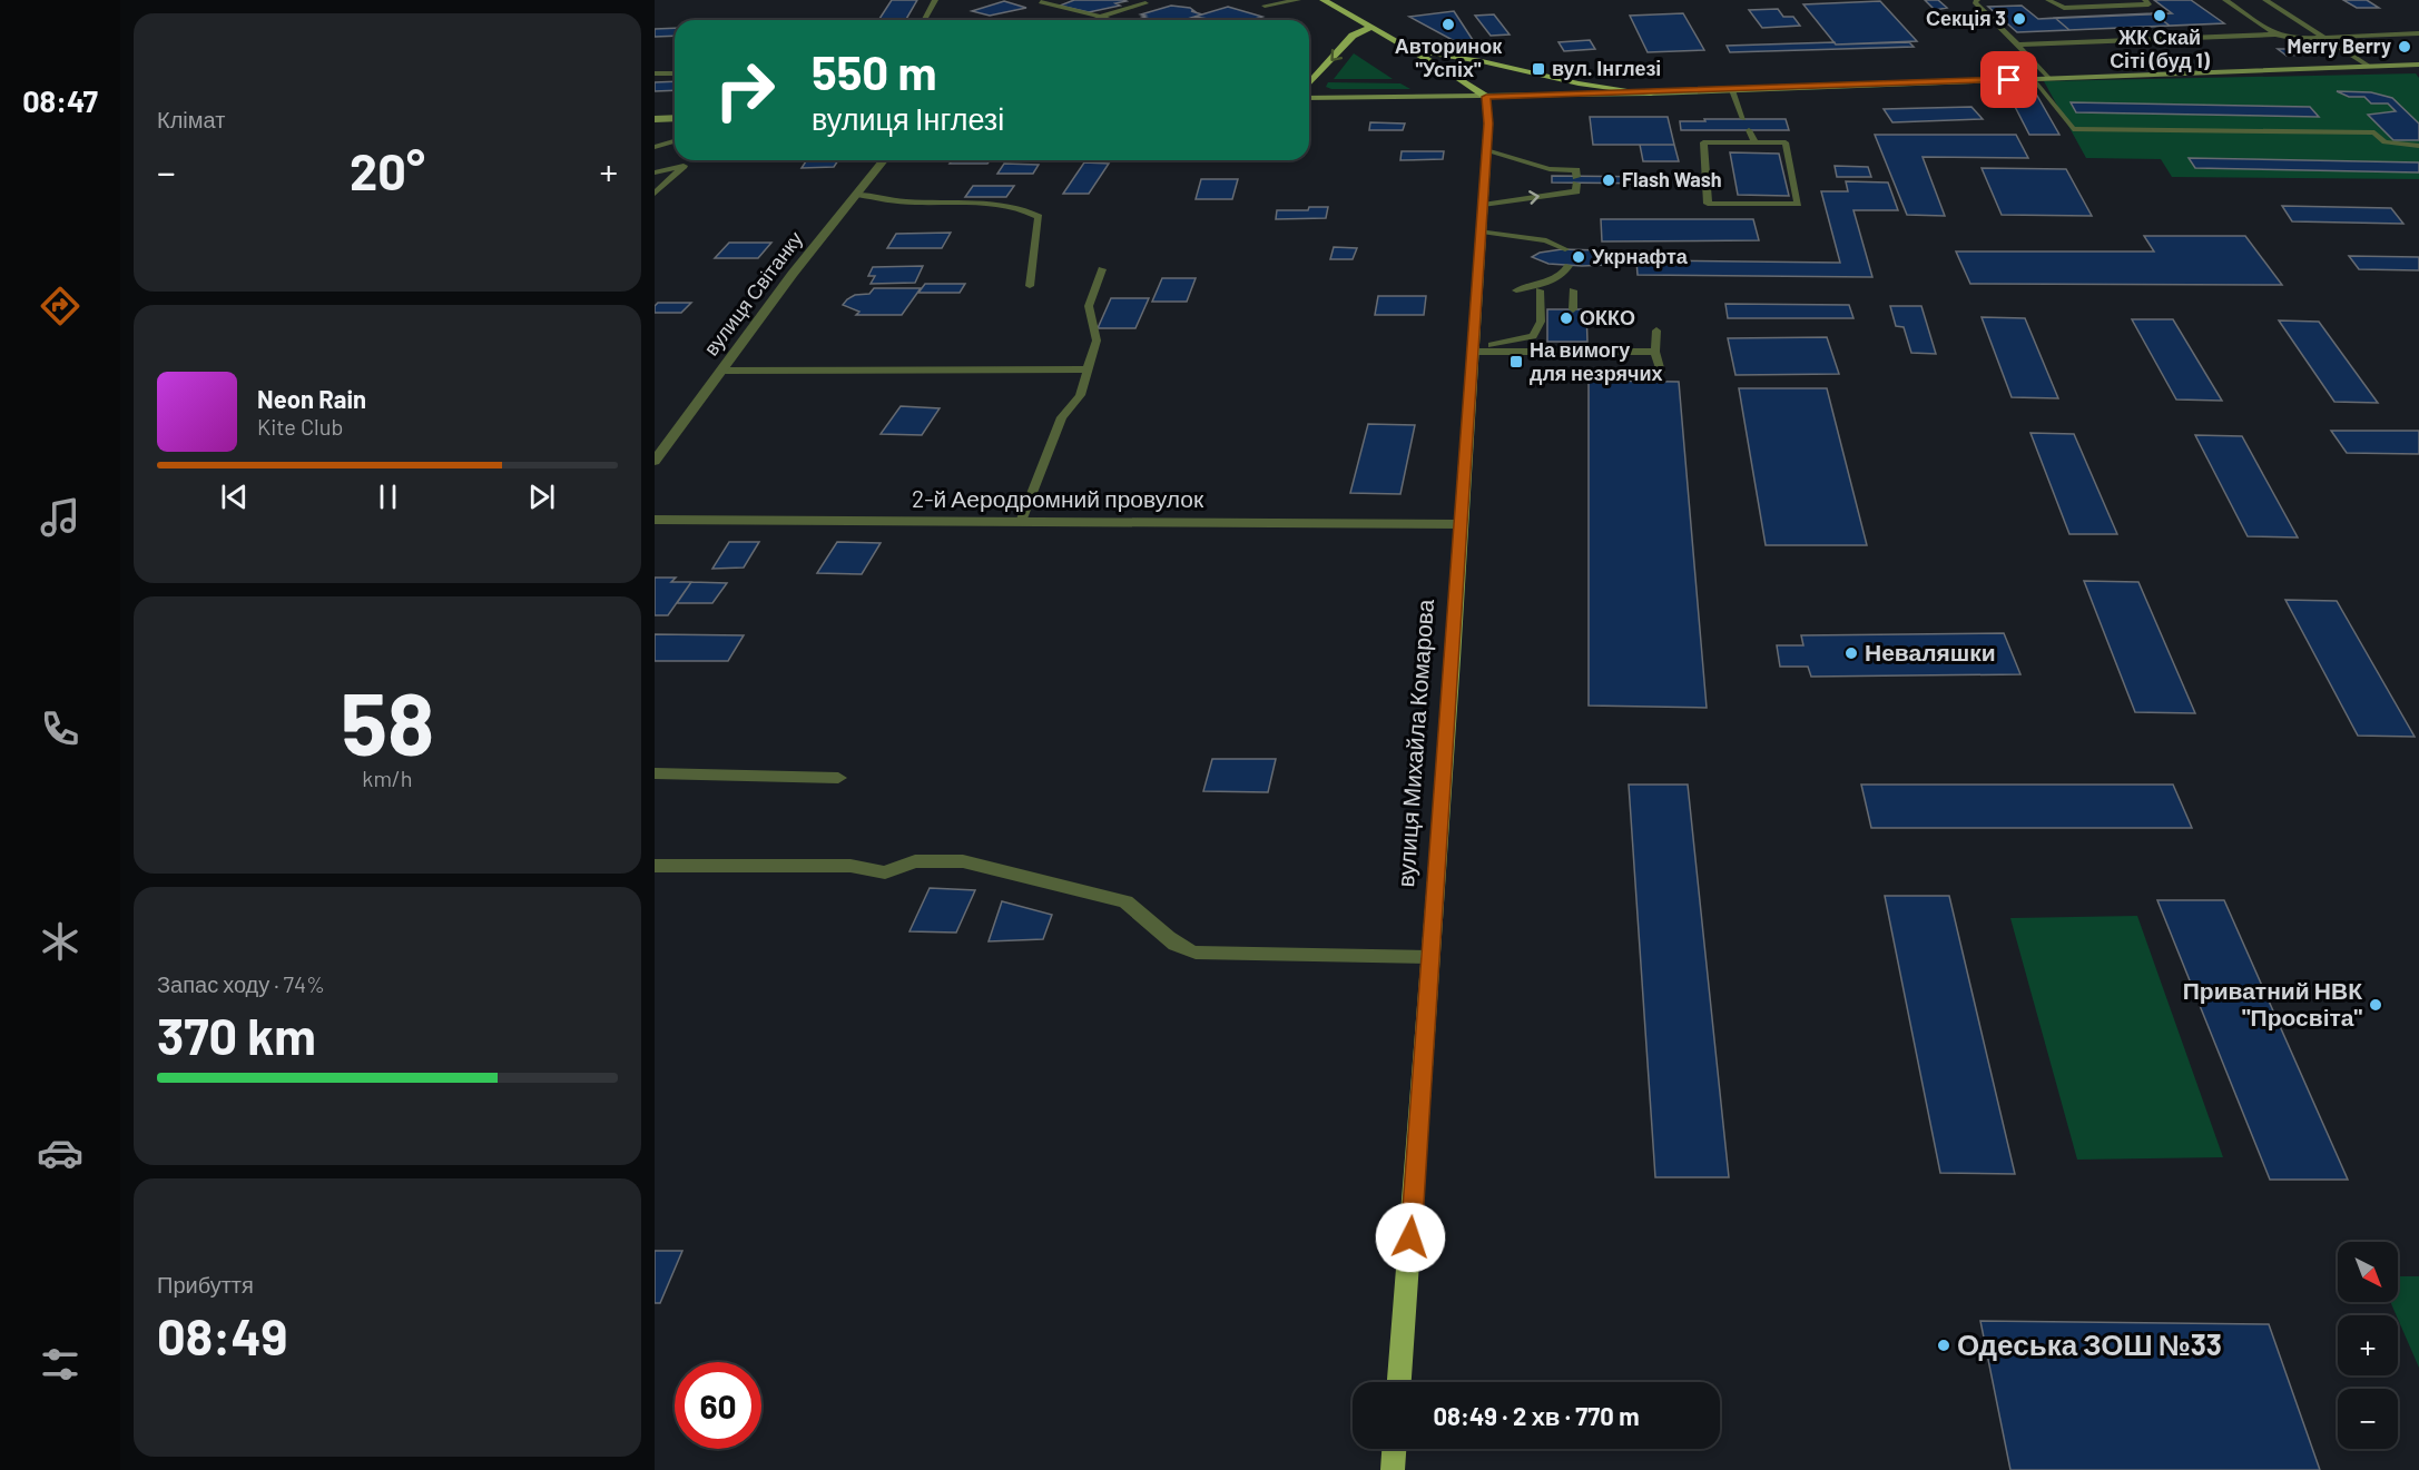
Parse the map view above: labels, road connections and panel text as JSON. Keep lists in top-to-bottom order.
{
  "streets": {
    "main road": ["вулиця Михайла Комарова"],
    "street": ["вулиця Світанку", "2-й Аеродромний провулок"]
  },
  "crossings": [
    ["2-й Аеродромний провулок", "вулиця Михайла Комарова"]
  ],
  "places": {
    "other": [
      "ЖК Скай Сіті (буд 1)",
      "Секція 3",
      "Авторинок \"Успіх\"",
      "Merry Berry",
      "Flash Wash",
      "Укрнафта",
      "ОККО",
      "Неваляшки",
      "Приватний НВК \"Просвіта\"",
      "Одеська ЗОШ №33"
    ],
    "transit": ["вул. Інглезі", "На вимогу для незрячих"]
  },
  "north": "bottom right",
  "page": {
    "tabs": "08:47",
    "tile": [
      "Клімат",
      ["58", "km/h"],
      ["Запас ходу · 74%", "370 km"],
      ["Прибуття", "08:49"]
    ],
    "turn": ["550 m", "вулиця Інглезі"],
    "heat": ["−", "20°", "+"],
    "song": ["Neon Rain", "Kite Club"],
    "map_buttons": ["+", "−"],
    "limit": "60",
    "trip": "08:49 · 2 хв · 770 m"
  }
}
